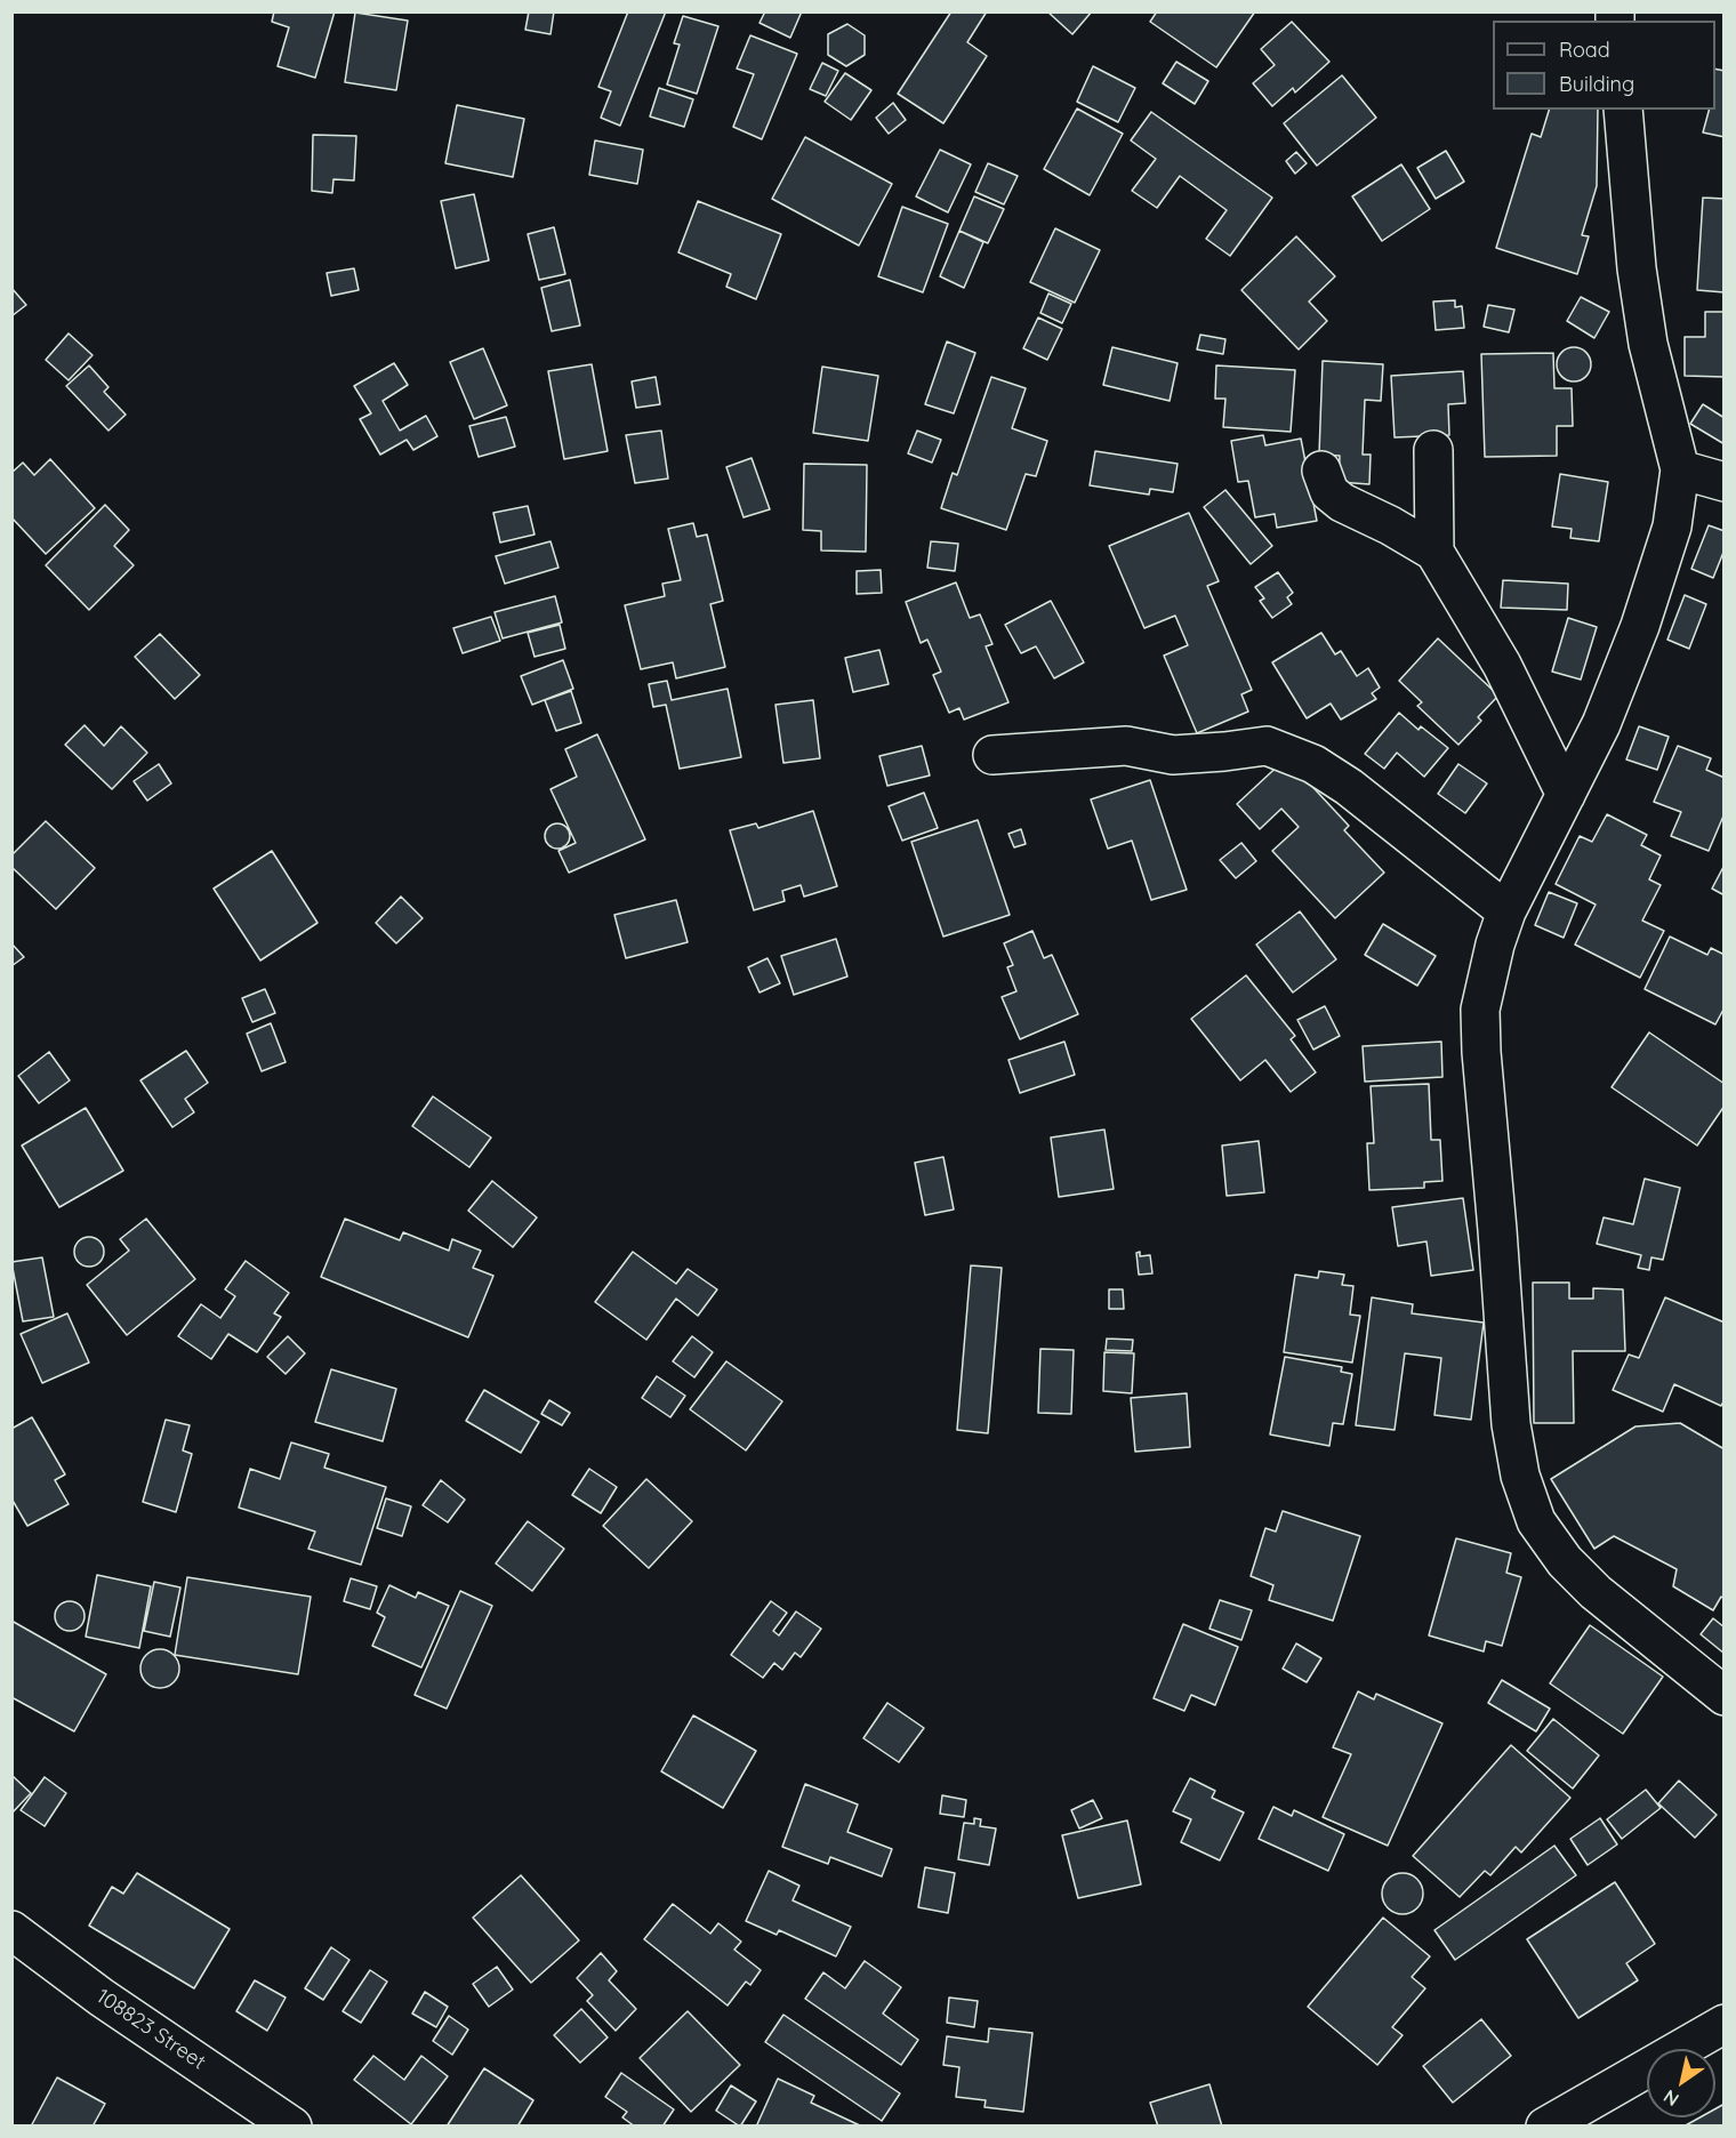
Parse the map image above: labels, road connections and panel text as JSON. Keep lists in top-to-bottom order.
{
  "streets": {
    "street": ["108823 Street"]
  },
  "legend": ["Road", "Building"],
  "north": "bottom left"
}
